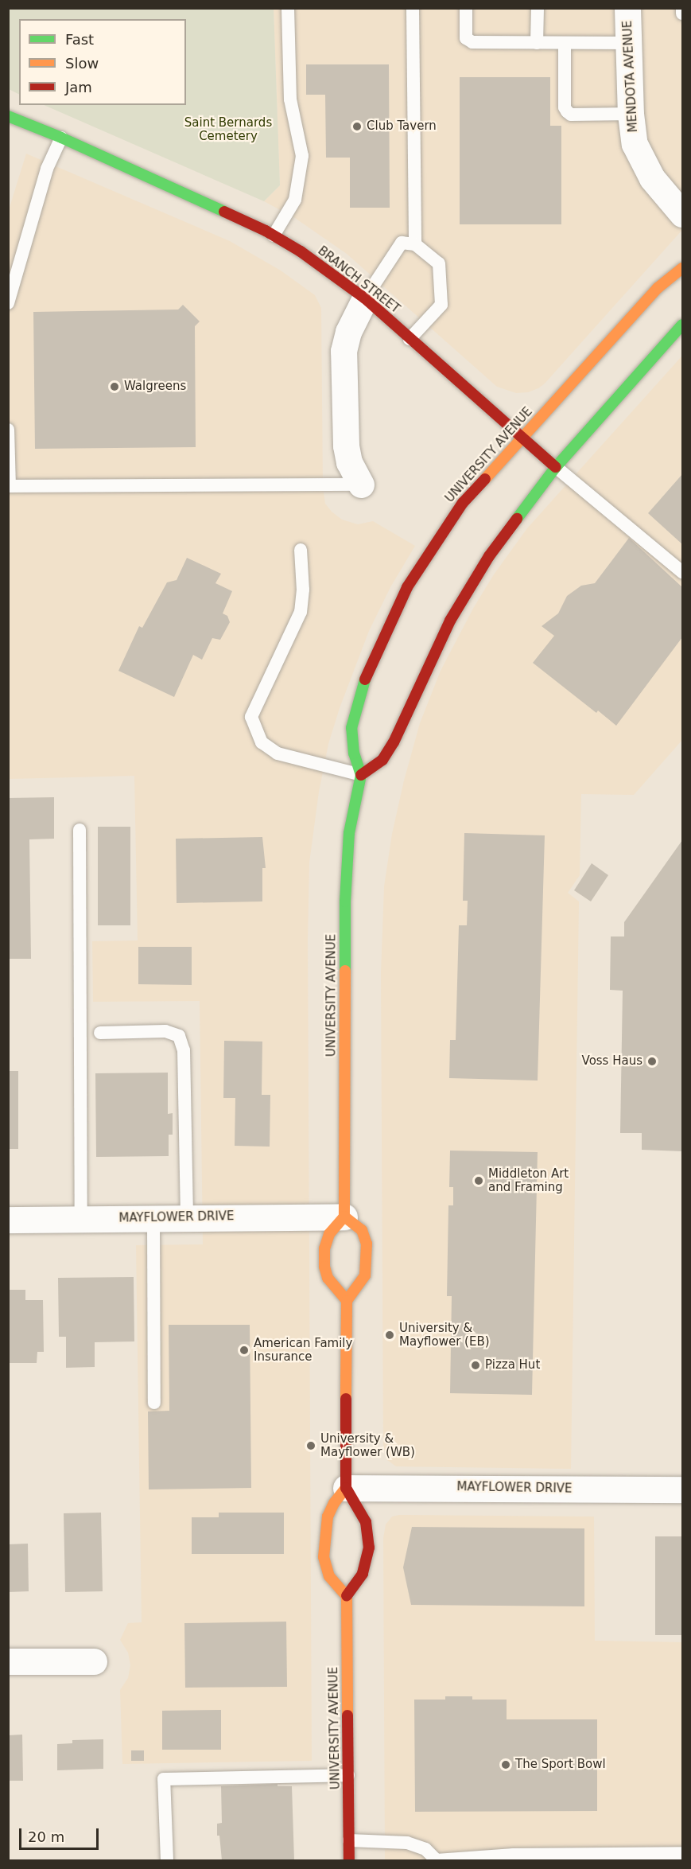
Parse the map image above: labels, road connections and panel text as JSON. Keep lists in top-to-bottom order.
{
  "streets": {
    "main road": ["BRANCH STREET", "UNIVERSITY AVENUE"],
    "street": ["MENDOTA AVENUE", "MAYFLOWER DRIVE"]
  },
  "crossings": [
    ["BRANCH STREET", "UNIVERSITY AVENUE"],
    ["UNIVERSITY AVENUE", "MAYFLOWER DRIVE"]
  ],
  "parks": ["Saint Bernards Cemetery"],
  "places": [
    "Club Tavern",
    "Walgreens",
    "Voss Haus",
    "Middleton Art and Framing",
    "University & Mayflower (EB)",
    "American Family Insurance",
    "Pizza Hut",
    "University & Mayflower (WB)",
    "The Sport Bowl"
  ],
  "legend": ["Fast", "Slow", "Jam"],
  "scale_bar": "20 m"
}
